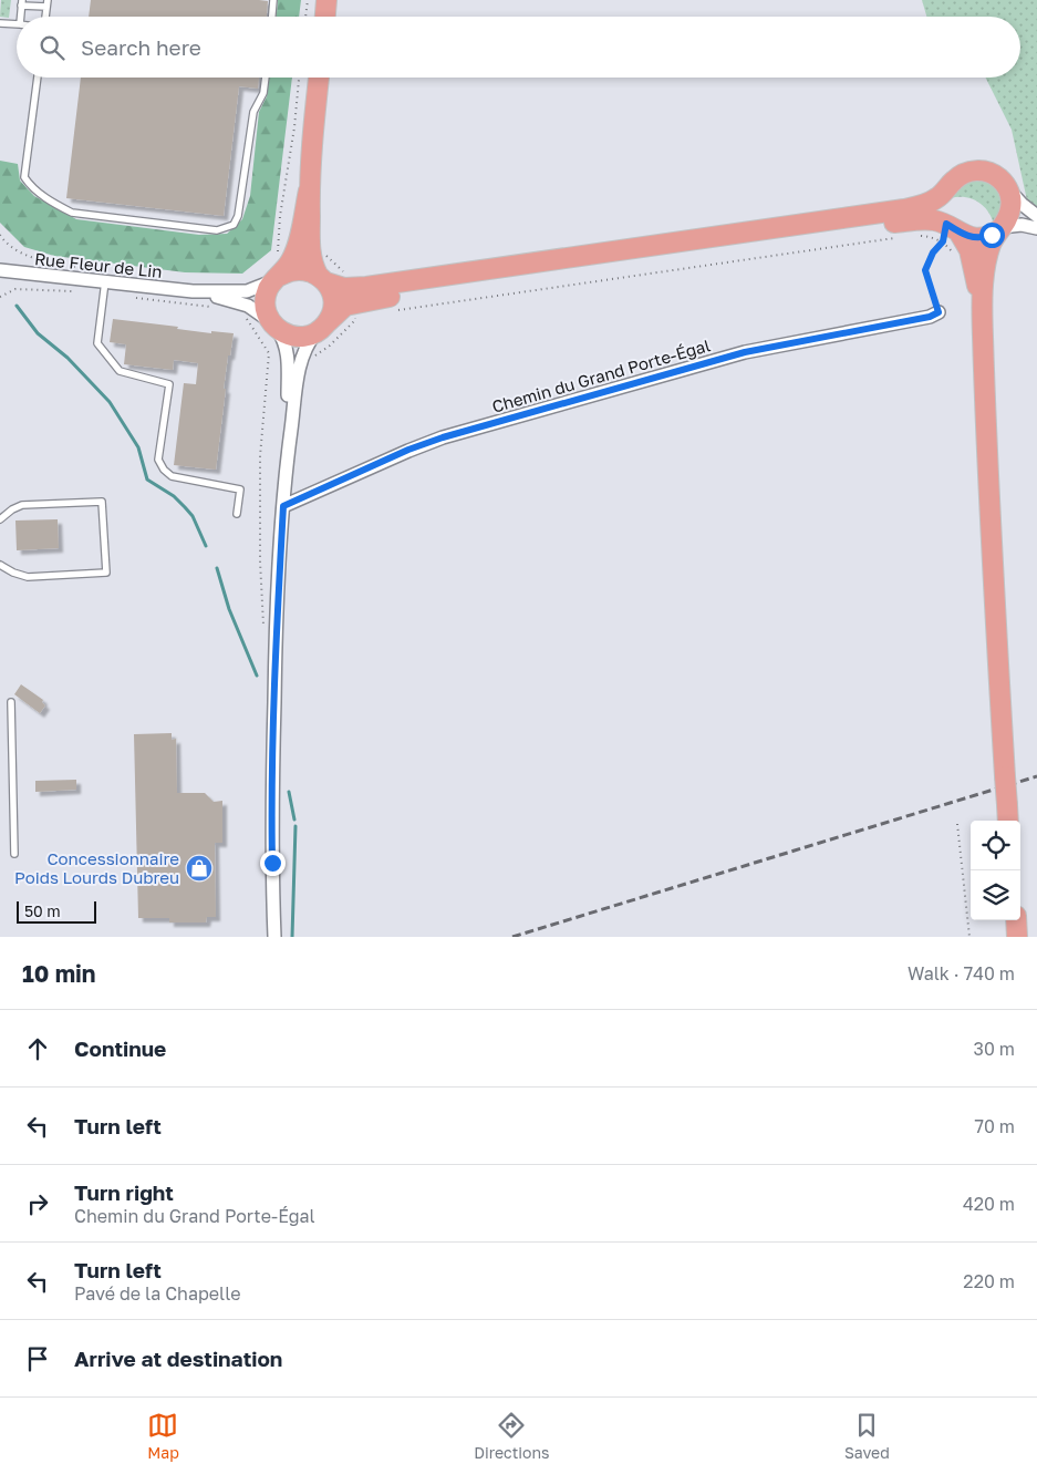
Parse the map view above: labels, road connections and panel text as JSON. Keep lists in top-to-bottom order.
{
  "streets": {
    "street": ["Rue Fleur de Lin", "Chemin du Grand Porte-Égal"]
  },
  "places": {
    "shop": ["Concessionnaire Poids Lourds Dubreu"]
  },
  "scale_bar": "50 m",
  "page": {
    "search": "Search here",
    "scale": "50 m",
    "heading": ["10 min", "Walk · 740 m"],
    "list": [
      ["Continue", "30 m"],
      ["Turn left", "70 m"],
      ["Turn right", "Chemin du Grand Porte-Égal", "420 m"],
      ["Turn left", "Pavé de la Chapelle", "220 m"],
      "Arrive at destination"
    ],
    "nav": ["Map", "Directions", "Saved"]
  }
}
